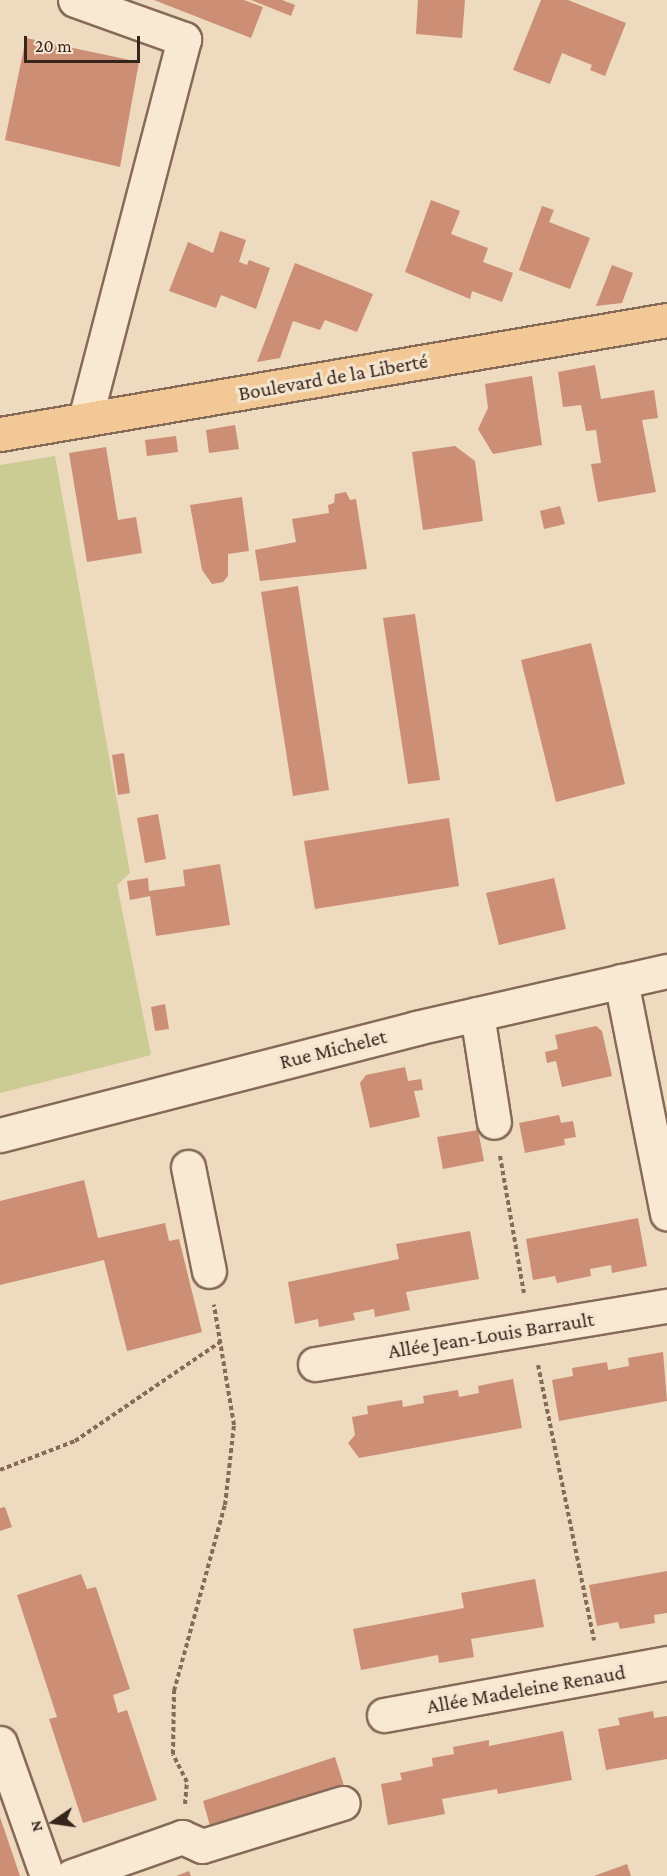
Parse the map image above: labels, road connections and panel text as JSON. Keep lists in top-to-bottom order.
{
  "streets": {
    "main road": ["Boulevard de la Liberté"],
    "street": ["Rue Michelet", "Allée Jean-Louis Barrault", "Allée Madeleine Renaud"]
  },
  "scale_bar": "20 m",
  "north": "left"
}
